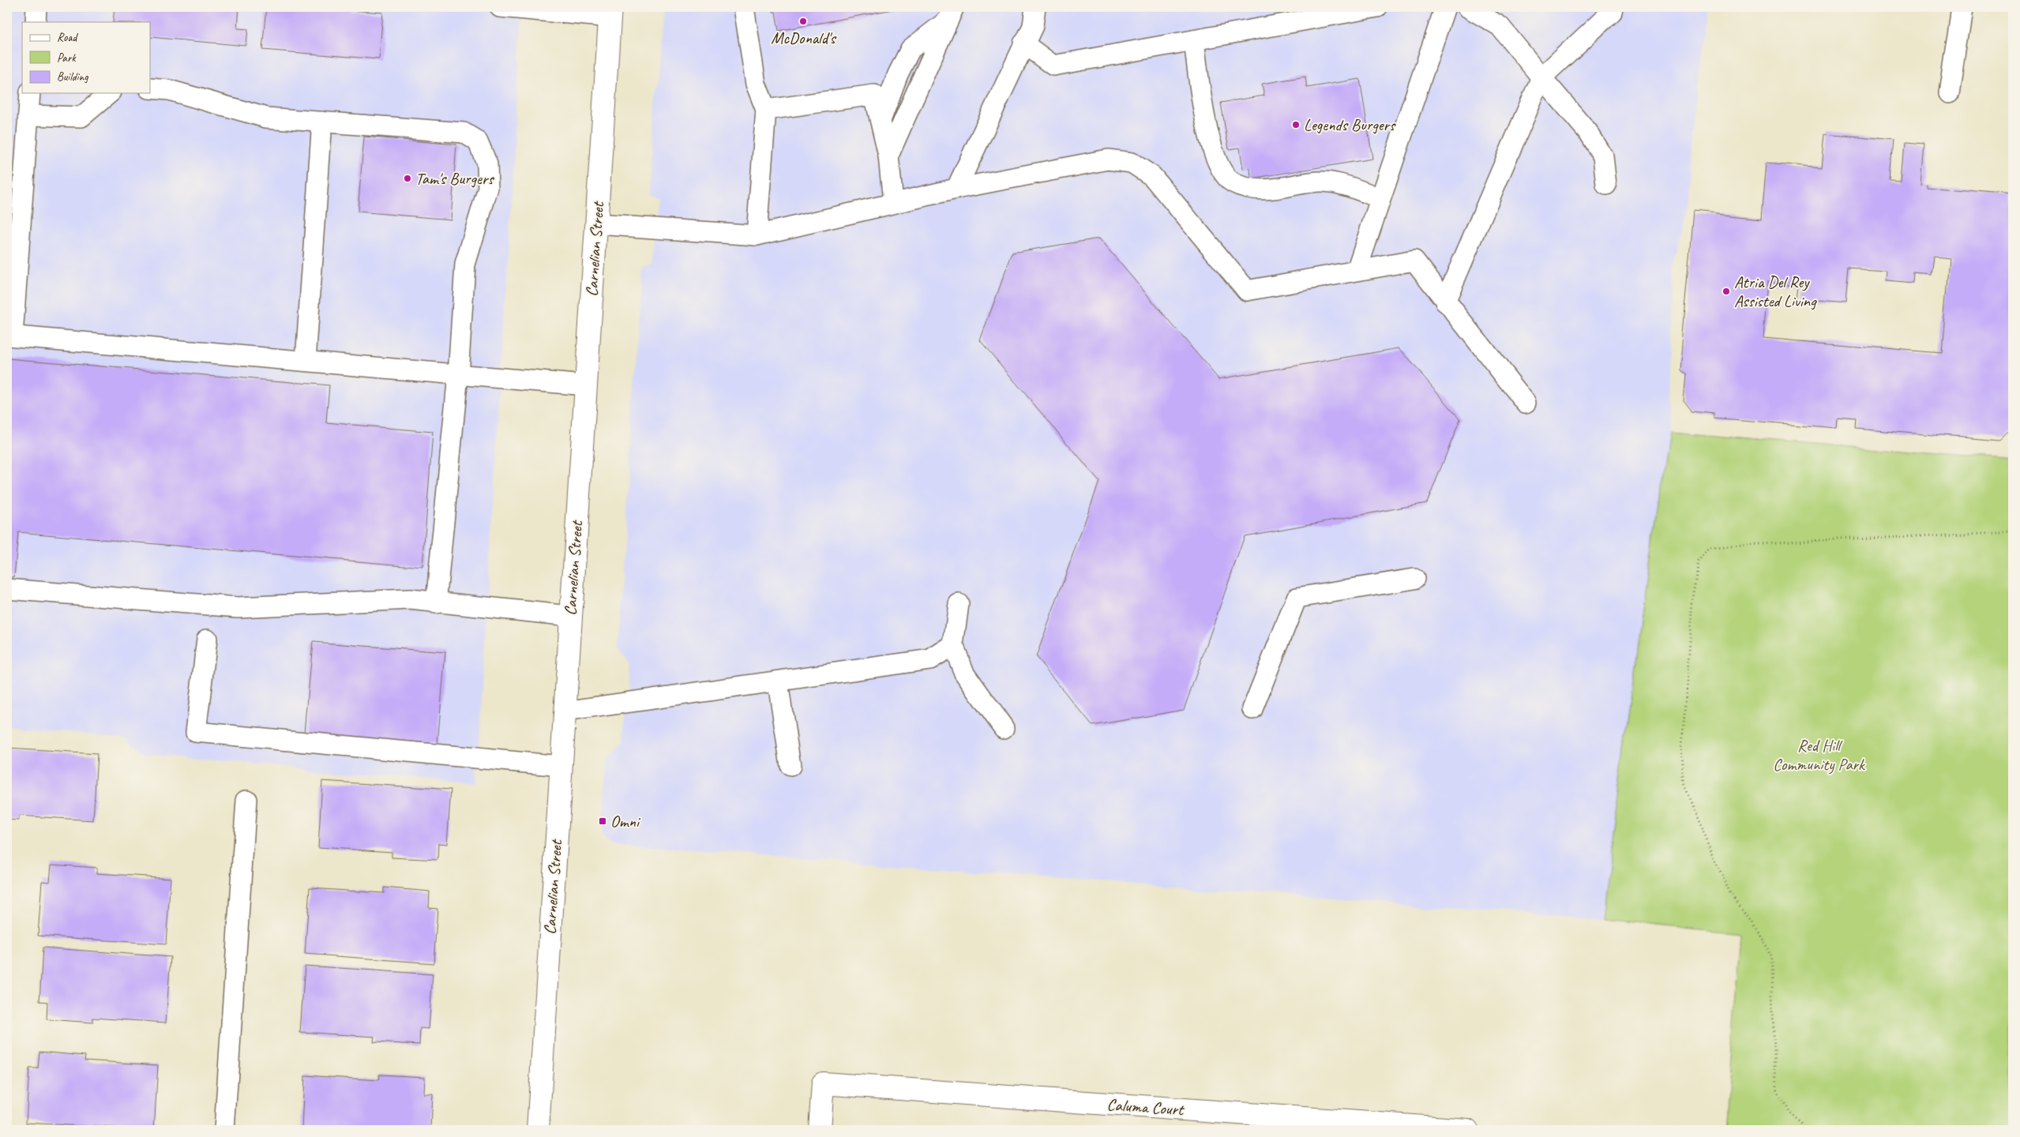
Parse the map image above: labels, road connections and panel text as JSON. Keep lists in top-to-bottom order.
{
  "streets": {
    "main road": ["Carnelian Street", "Caluma Court"]
  },
  "parks": ["Red Hill Community Park"],
  "places": {
    "other": [
      "McDonald's",
      "Legends Burgers",
      "Tam's Burgers",
      "Atria Del Rey Assisted Living"
    ],
    "transit": ["Omni"]
  },
  "legend": ["Road", "Park", "Building"]
}
